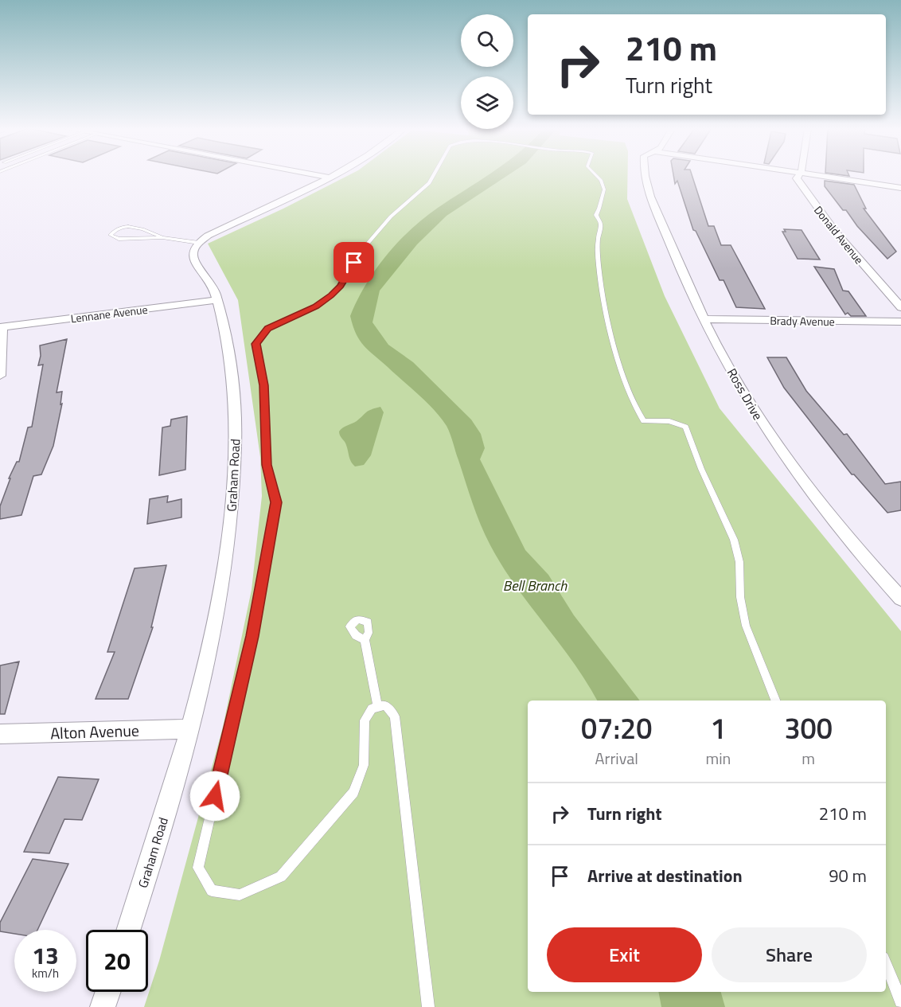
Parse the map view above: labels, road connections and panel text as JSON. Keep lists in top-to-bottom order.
{
  "streets": {
    "street": [
      "Donald Avenue",
      "Lennane Avenue",
      "Brady Avenue",
      "Ross Drive",
      "Graham Road",
      "Alton Avenue"
    ]
  },
  "crossings": [
    ["Lennane Avenue", "Graham Road"],
    ["Brady Avenue", "Ross Drive"],
    ["Graham Road", "Alton Avenue"]
  ],
  "water": ["Bell Branch"],
  "page": {
    "turn": ["210 m", "Turn right"],
    "eta": [
      "07:20",
      "Arrival",
      "1",
      "min",
      "300",
      "m"
    ],
    "list": [
      {
        "name": "Turn right",
        "value": "210 m"
      },
      {
        "name": "Arrive at destination",
        "value": "90 m"
      }
    ],
    "buttons": ["Exit", "Share"],
    "speed": "13 km/h",
    "limit": "20"
  }
}
